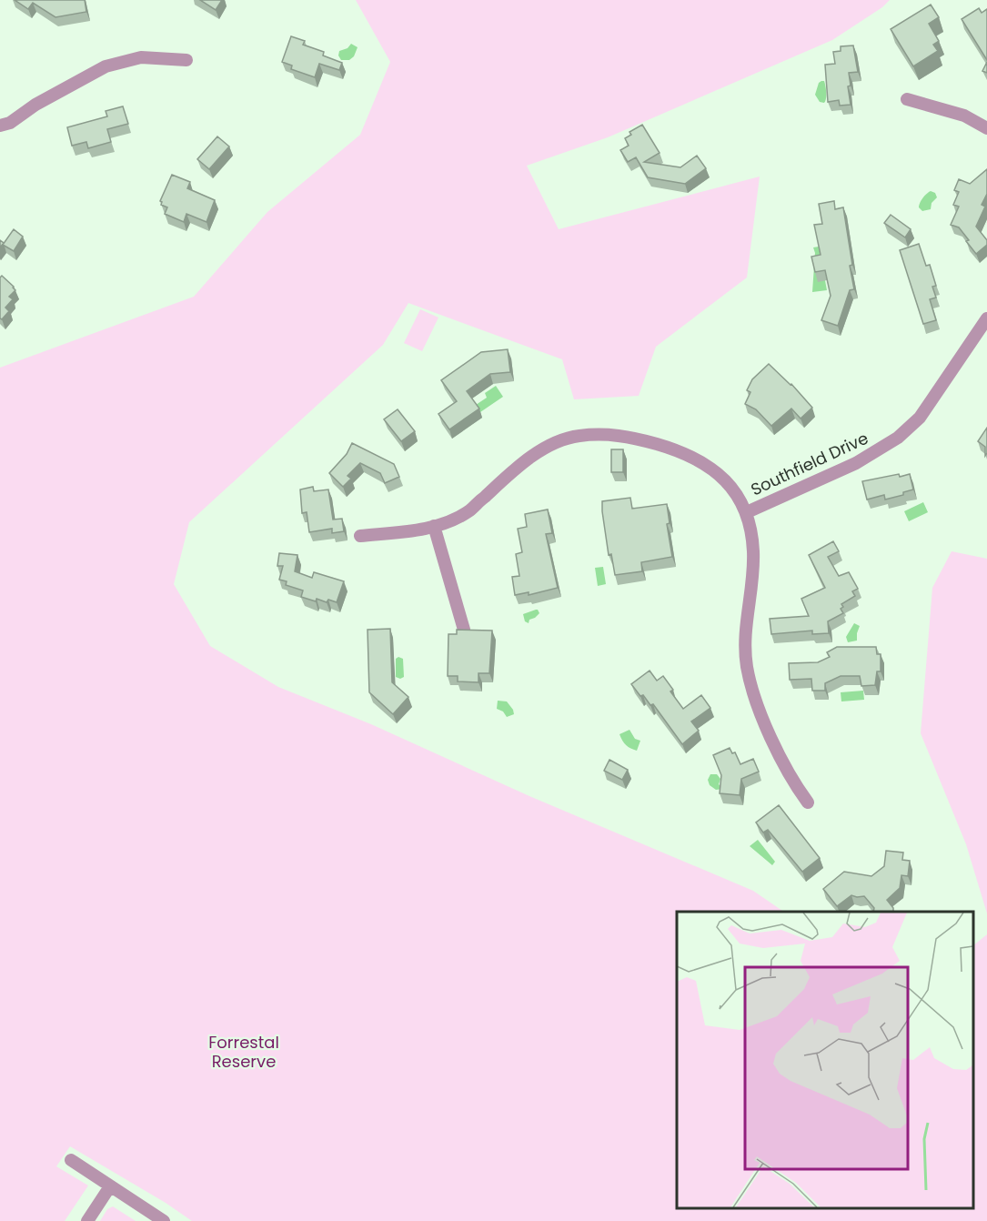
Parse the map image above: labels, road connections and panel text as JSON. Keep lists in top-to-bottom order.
{
  "streets": {
    "street": ["Southfield Drive"]
  },
  "parks": ["Forrestal Reserve"]
}
